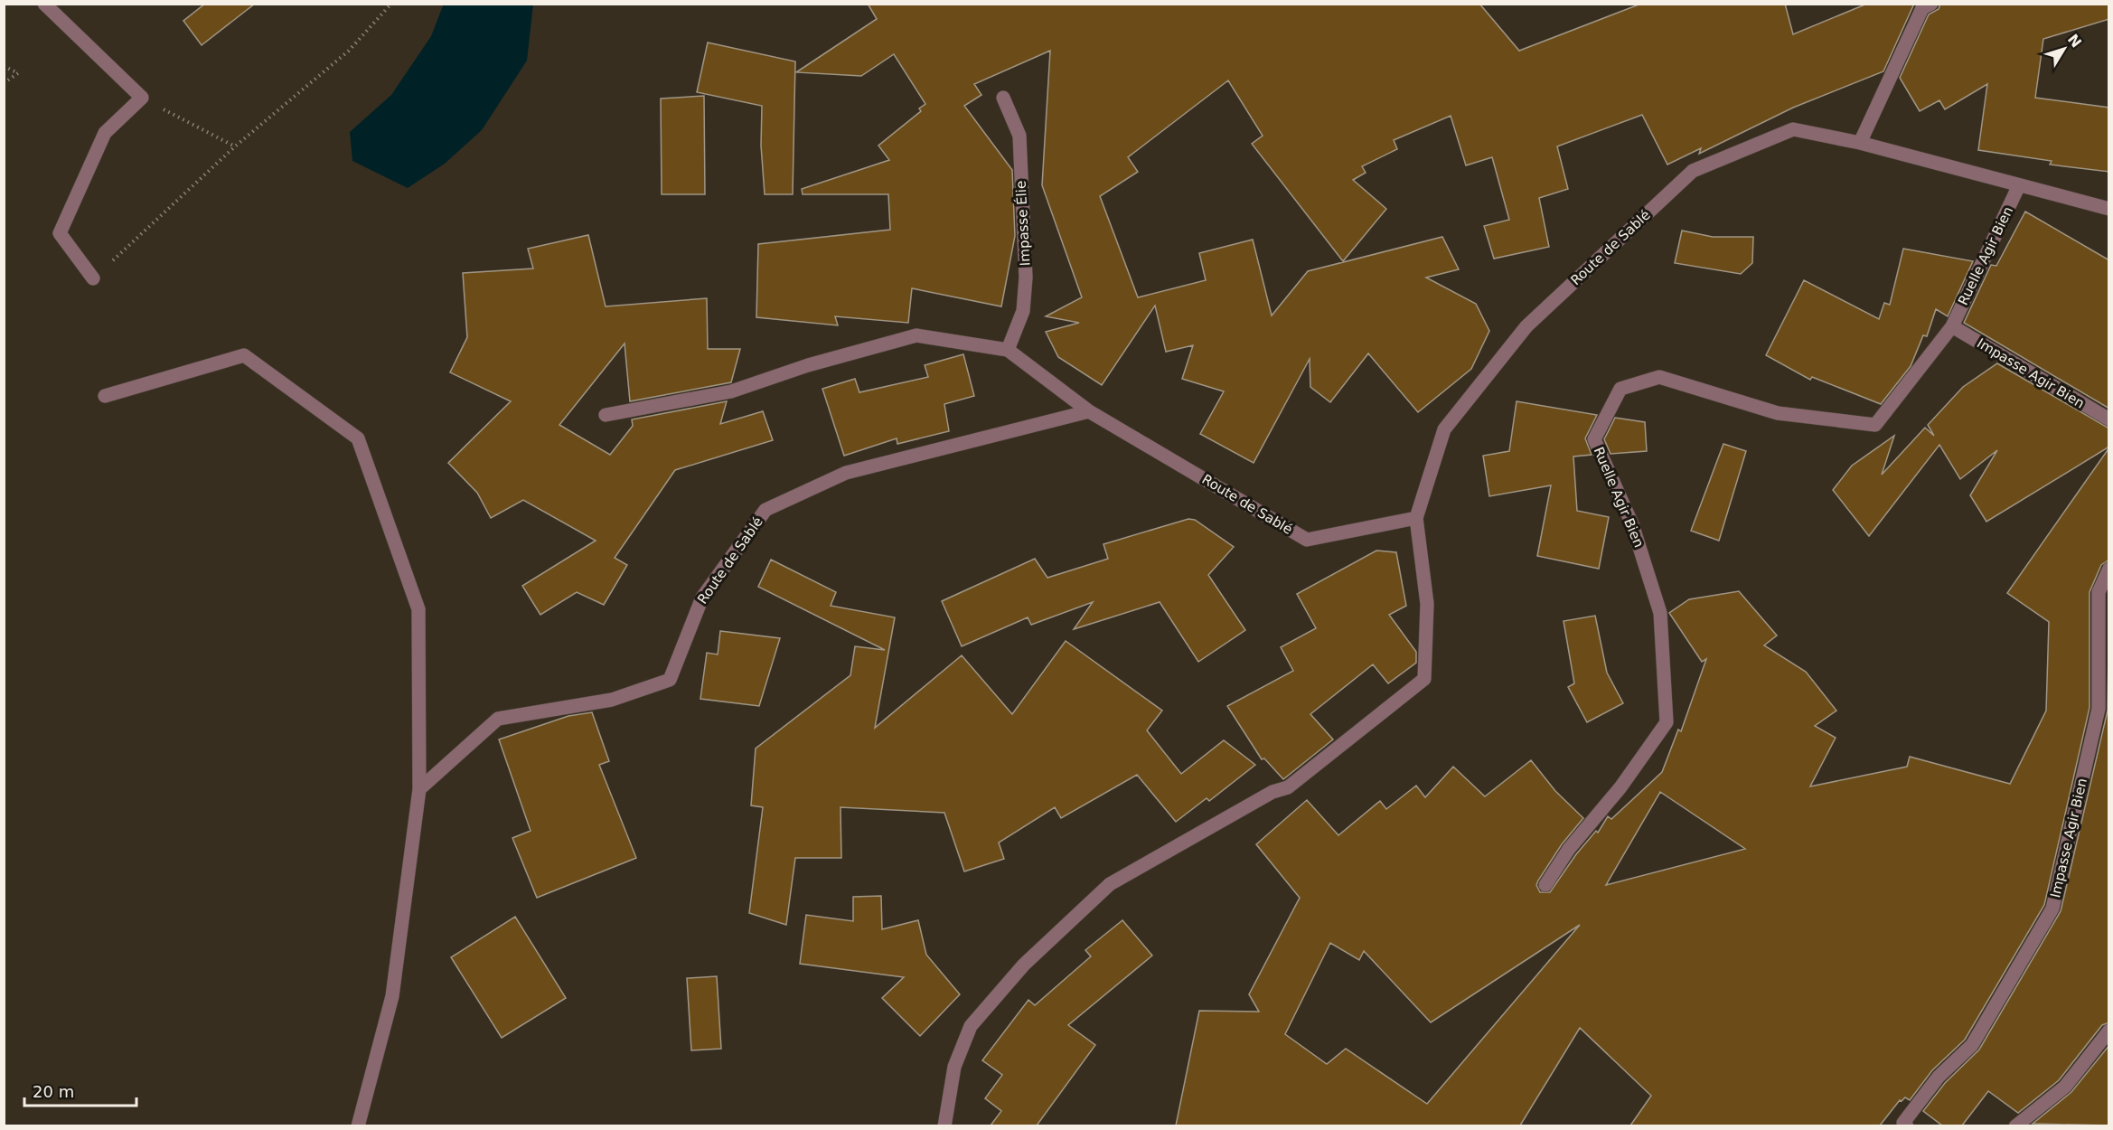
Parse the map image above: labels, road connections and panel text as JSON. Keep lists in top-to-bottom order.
{
  "streets": {
    "street": [
      "Impasse Élie",
      "Route de Sablé",
      "Ruelle Agir Bien",
      "Impasse Agir Bien"
    ]
  },
  "crossings": [
    ["Route de Sablé", "Ruelle Agir Bien"],
    ["Ruelle Agir Bien", "Impasse Agir Bien"]
  ],
  "scale_bar": "20 m",
  "north": "top right"
}
